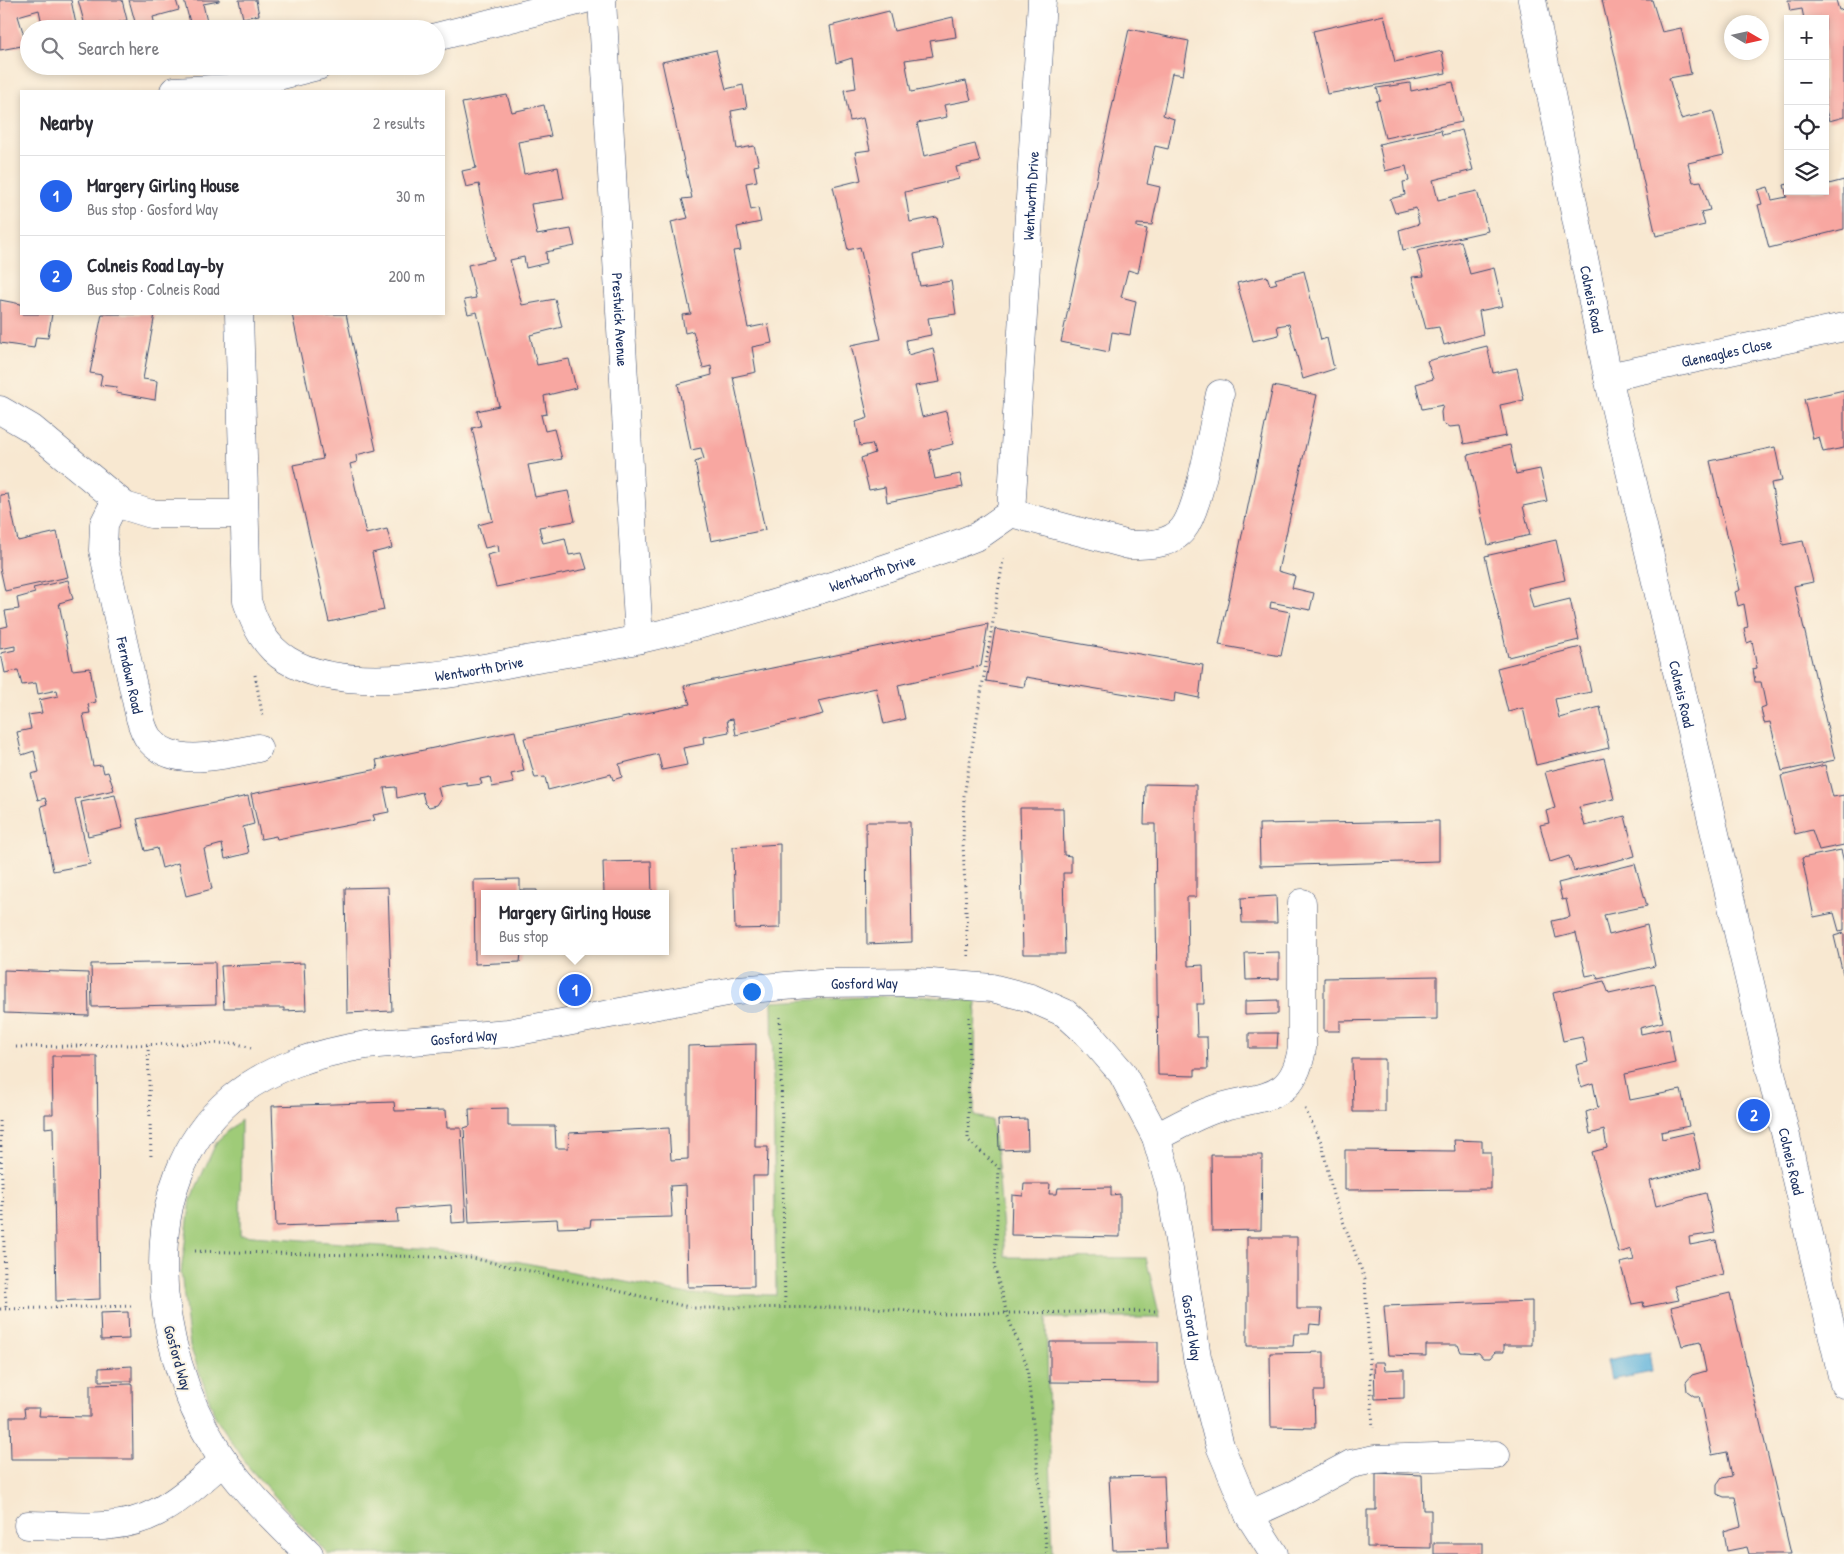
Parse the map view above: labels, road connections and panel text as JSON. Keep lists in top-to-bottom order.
{
  "streets": {
    "street": [
      "Wentworth Drive",
      "Colneis Road",
      "Prestwick Avenue",
      "Gleneagles Close",
      "Ferndown Road",
      "Gosford Way"
    ]
  },
  "crossings": [
    ["Wentworth Drive", "Prestwick Avenue"],
    ["Colneis Road", "Gleneagles Close"]
  ],
  "north": "right",
  "page": {
    "map_buttons": ["+", "−"],
    "search": "Search here",
    "heading": ["Nearby", "2 results"],
    "list": [
      {
        "mark": "1",
        "name": "Margery Girling House",
        "note": "Bus stop · Gosford Way",
        "value": "30 m"
      },
      {
        "mark": "2",
        "name": "Colneis Road Lay-by",
        "note": "Bus stop · Colneis Road",
        "value": "200 m"
      }
    ],
    "popup": ["Margery Girling House", "Bus stop"],
    "pins": ["1", "2"]
  }
}
